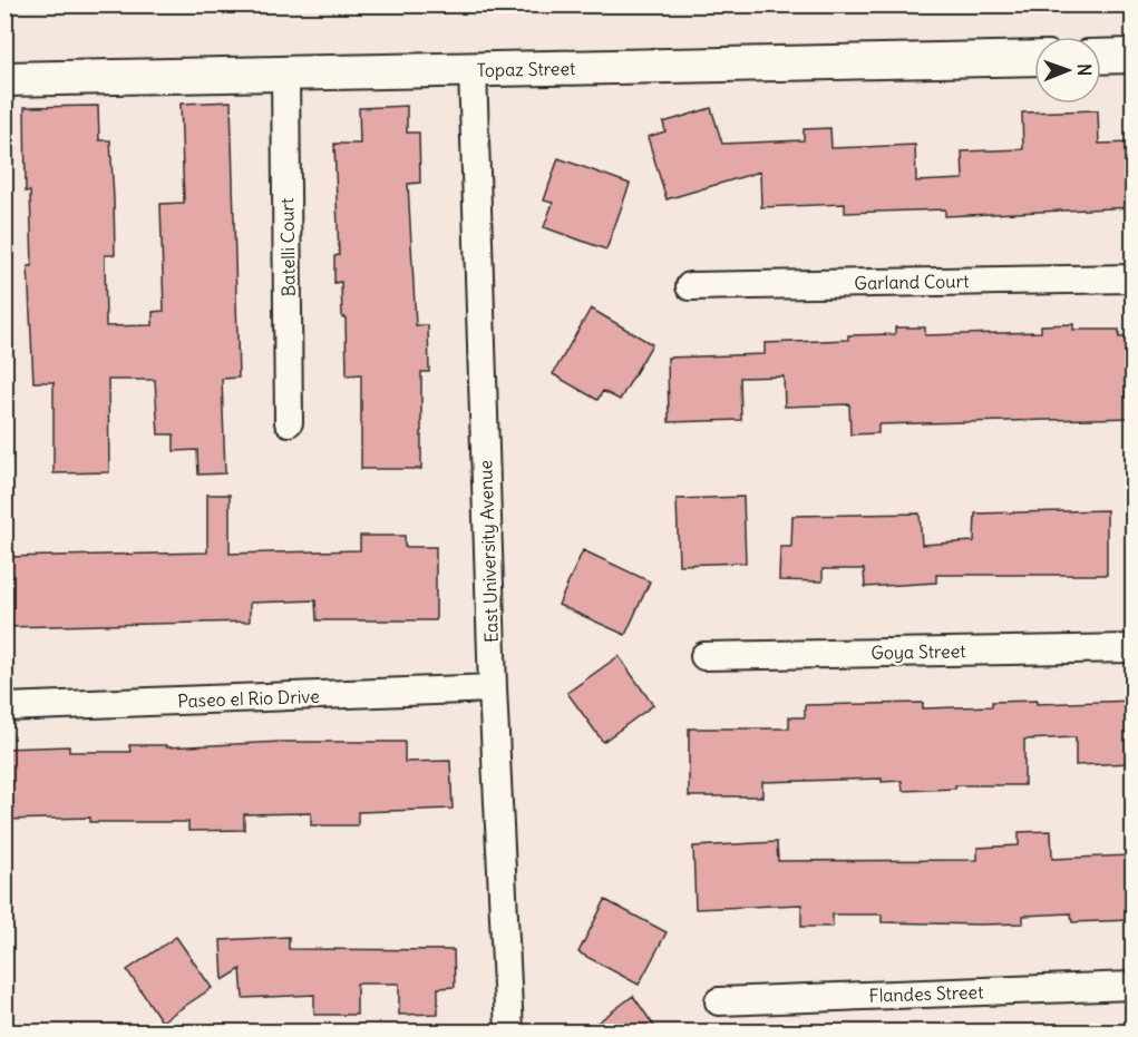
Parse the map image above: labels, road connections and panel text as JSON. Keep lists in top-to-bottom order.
{
  "streets": {
    "street": [
      "Topaz Street",
      "Batelli Court",
      "Garland Court",
      "East University Avenue",
      "Goya Street",
      "Paseo el Rio Drive",
      "Flandes Street"
    ]
  },
  "crossings": [
    ["Topaz Street", "Batelli Court"],
    ["Topaz Street", "East University Avenue"],
    ["East University Avenue", "Paseo el Rio Drive"]
  ],
  "north": "right"
}
